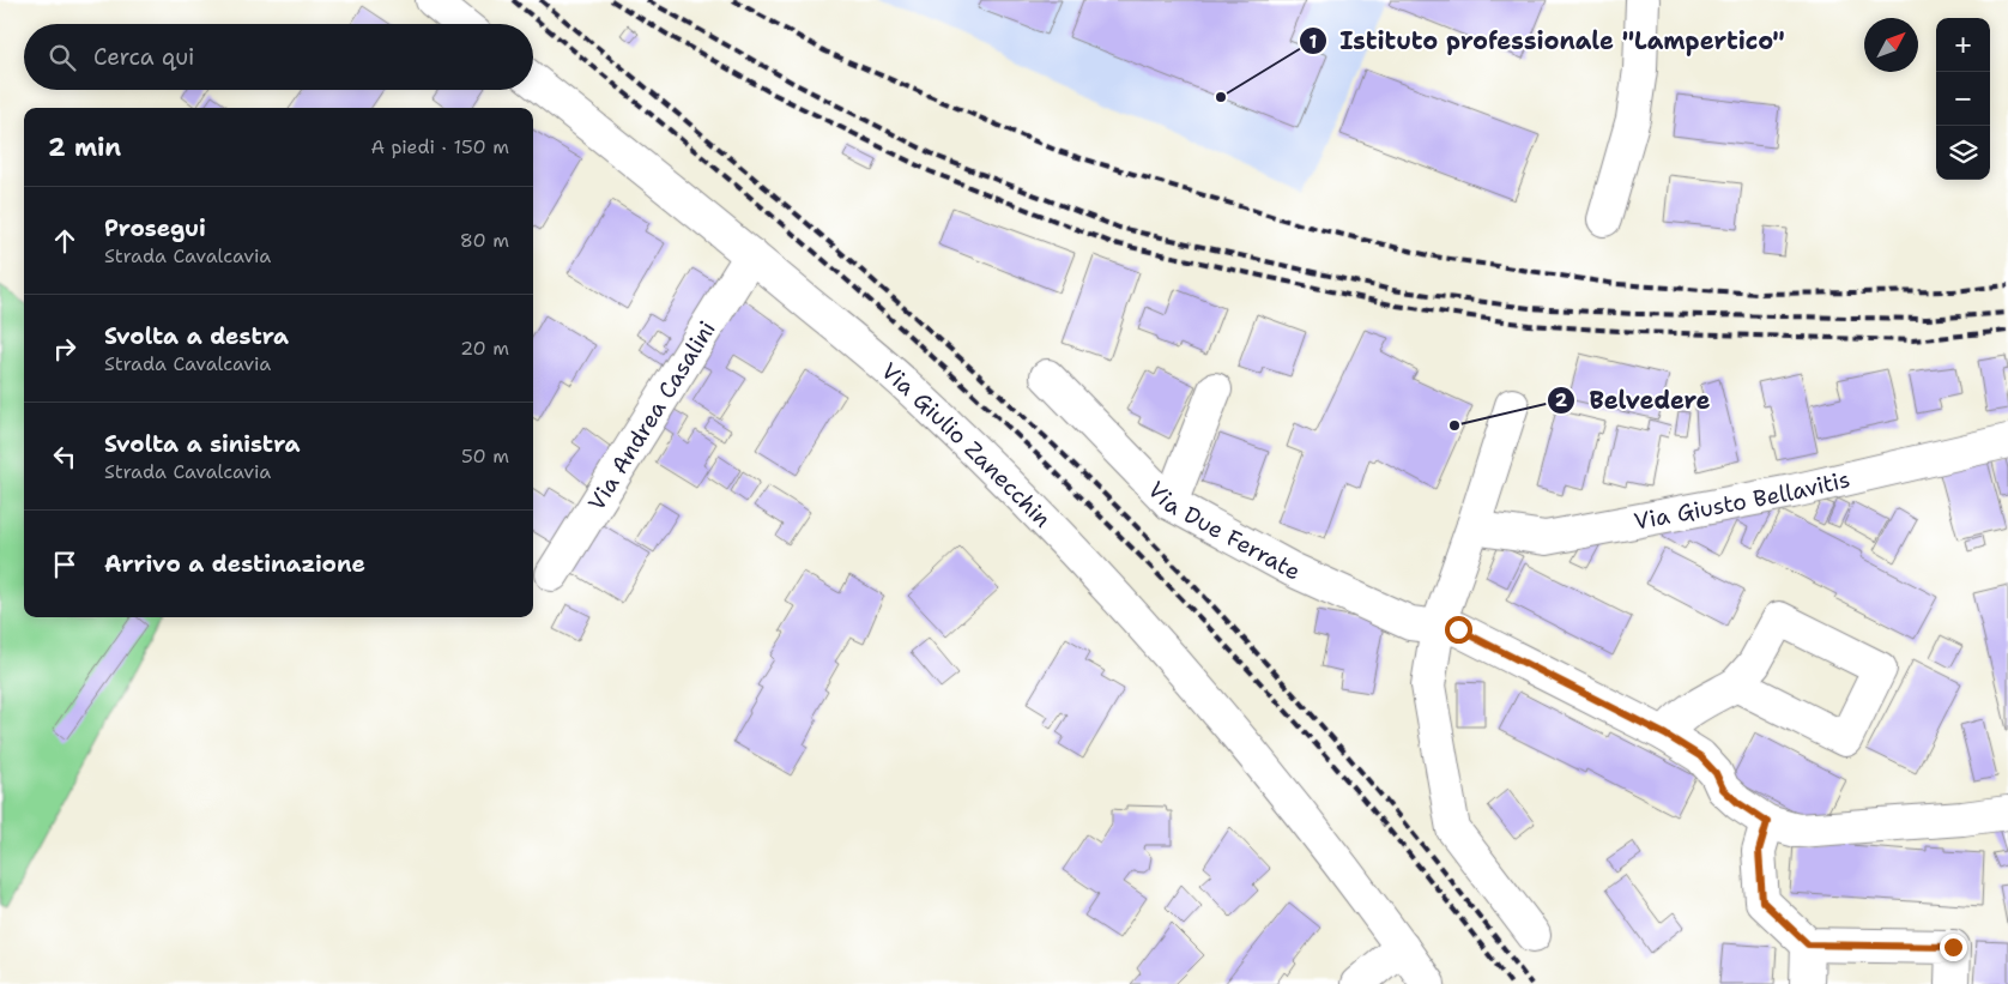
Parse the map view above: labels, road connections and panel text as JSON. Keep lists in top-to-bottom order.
{
  "streets": {
    "street": [
      "Via Andrea Casalini",
      "Via Giulio Zanecchin",
      "Via Giusto Bellavitis",
      "Via Due Ferrate"
    ]
  },
  "crossings": [
    ["Via Andrea Casalini", "Via Giulio Zanecchin"]
  ],
  "places": ["Istituto professionale \"Lampertico\"", "Belvedere"],
  "north": "top right",
  "page": {
    "map_buttons": ["+", "−"],
    "search": "Cerca qui",
    "heading": ["2 min", "A piedi · 150 m"],
    "list": [
      ["Prosegui", "Strada Cavalcavia", "80 m"],
      ["Svolta a destra", "Strada Cavalcavia", "20 m"],
      ["Svolta a sinistra", "Strada Cavalcavia", "50 m"],
      "Arrivo a destinazione"
    ]
  }
}
